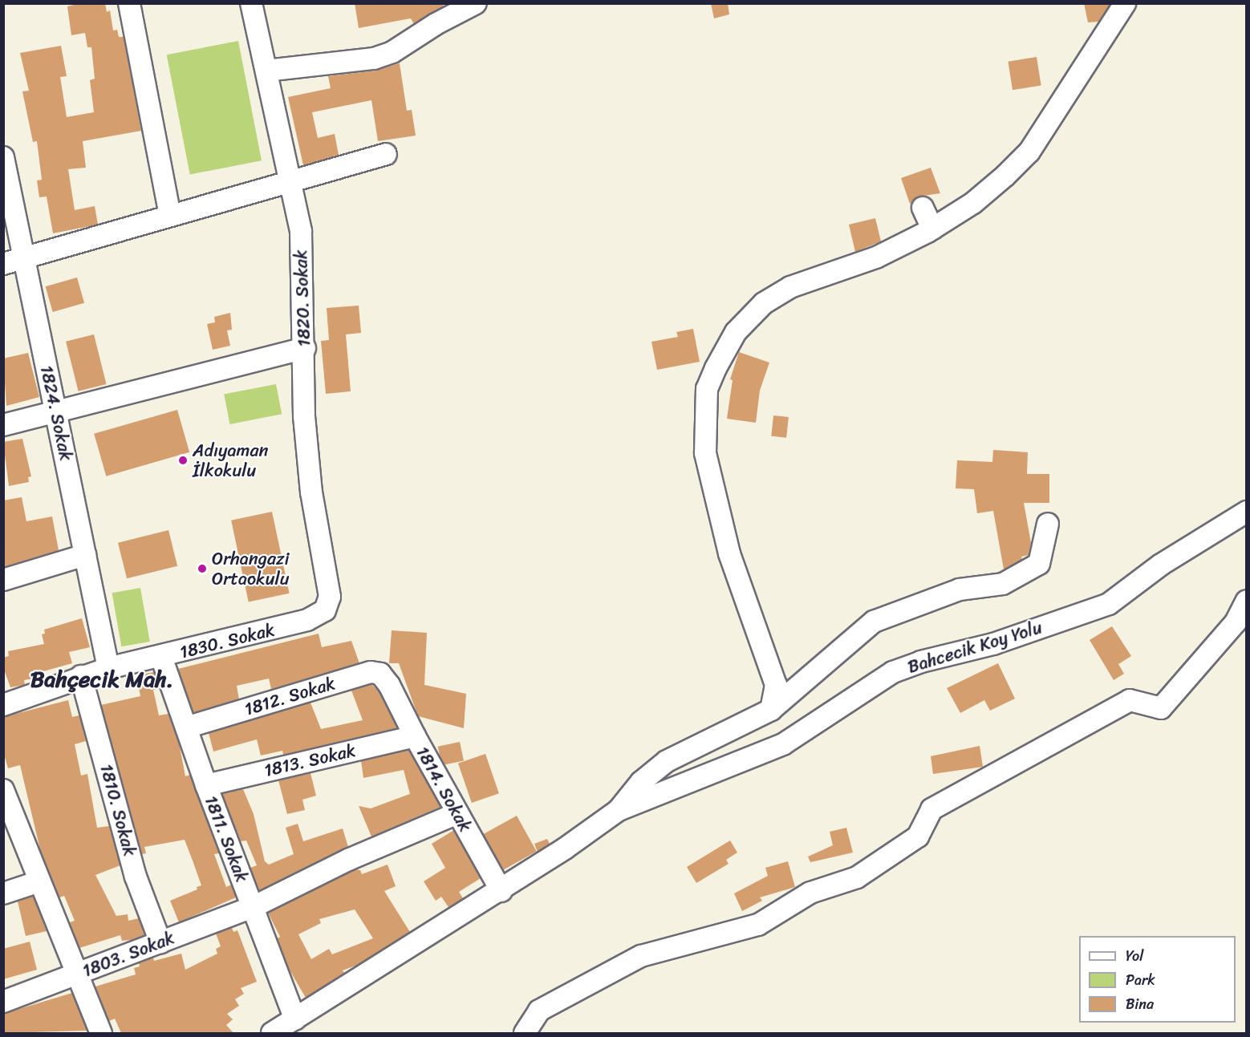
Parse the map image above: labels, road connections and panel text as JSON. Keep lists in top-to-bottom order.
{
  "streets": {
    "street": [
      "1820. Sokak",
      "1824. Sokak",
      "1830. Sokak",
      "Bahcecik Koy Yolu",
      "1812. Sokak",
      "1813. Sokak",
      "1814. Sokak",
      "1810. Sokak",
      "1811. Sokak",
      "1803. Sokak"
    ]
  },
  "crossings": [
    ["1820. Sokak", "1830. Sokak"],
    ["1824. Sokak", "1830. Sokak"],
    ["1830. Sokak", "1810. Sokak"],
    ["1830. Sokak", "1811. Sokak"],
    ["1812. Sokak", "1814. Sokak"],
    ["1812. Sokak", "1811. Sokak"],
    ["1813. Sokak", "1814. Sokak"],
    ["1813. Sokak", "1811. Sokak"],
    ["1814. Sokak", "1803. Sokak"],
    ["1810. Sokak", "1803. Sokak"],
    ["1811. Sokak", "1803. Sokak"]
  ],
  "districts": ["Bahçecik Mah."],
  "places": ["Adıyaman İlkokulu", "Orhangazi Ortaokulu"],
  "legend": ["Yol", "Park", "Bina"]
}
